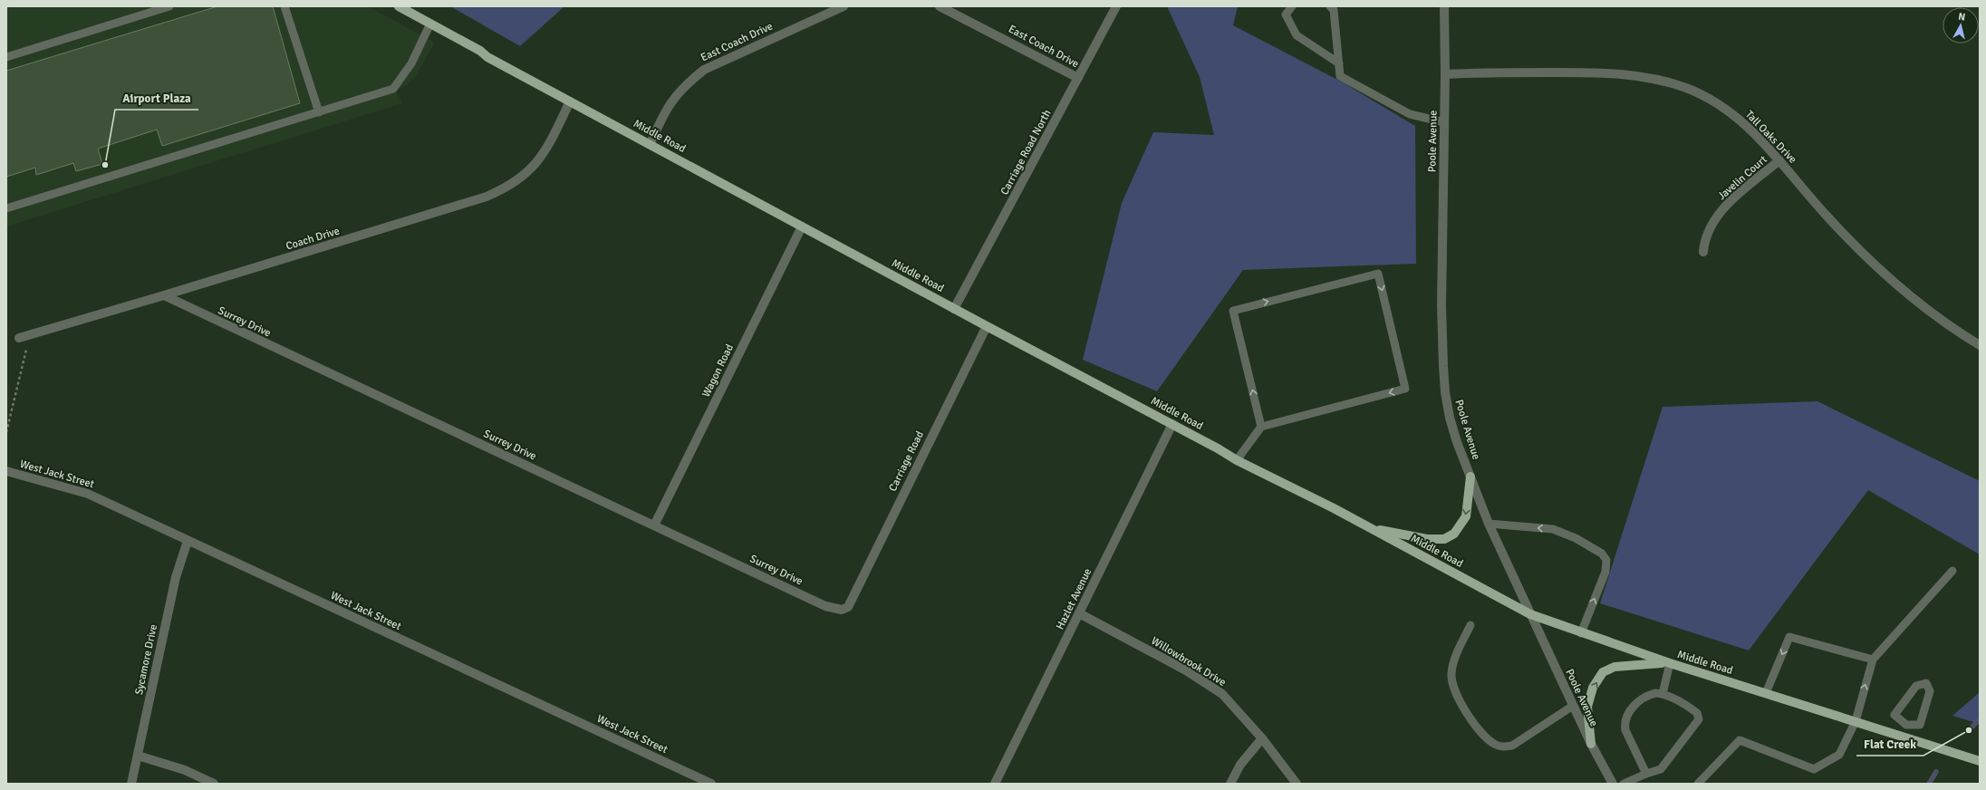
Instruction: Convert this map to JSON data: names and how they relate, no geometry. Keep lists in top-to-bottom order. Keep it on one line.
{"streets":{"main road":["Middle Road"],"street":["East Coach Drive","Tall Oaks Drive","Poole Avenue","Carriage Road North","Javelin Court","Coach Drive","Surrey Drive","Wagon Road","Carriage Road","West Jack Street","Hazlet Avenue","Sycamore Drive","Willowbrook Drive"]},"crossings":[["East Coach Drive","Middle Road"],["East Coach Drive","Carriage Road North"],["Middle Road","Poole Avenue"],["Middle Road","Carriage Road North"],["Middle Road","Coach Drive"],["Middle Road","Wagon Road"],["Middle Road","Carriage Road"],["Middle Road","Hazlet Avenue"],["Tall Oaks Drive","Poole Avenue"],["Tall Oaks Drive","Javelin Court"],["Coach Drive","Surrey Drive"],["Surrey Drive","Wagon Road"],["Surrey Drive","Carriage Road"],["West Jack Street","Sycamore Drive"],["Hazlet Avenue","Willowbrook Drive"]],"places":["Airport Plaza","Flat Creek"],"north":"top"}
